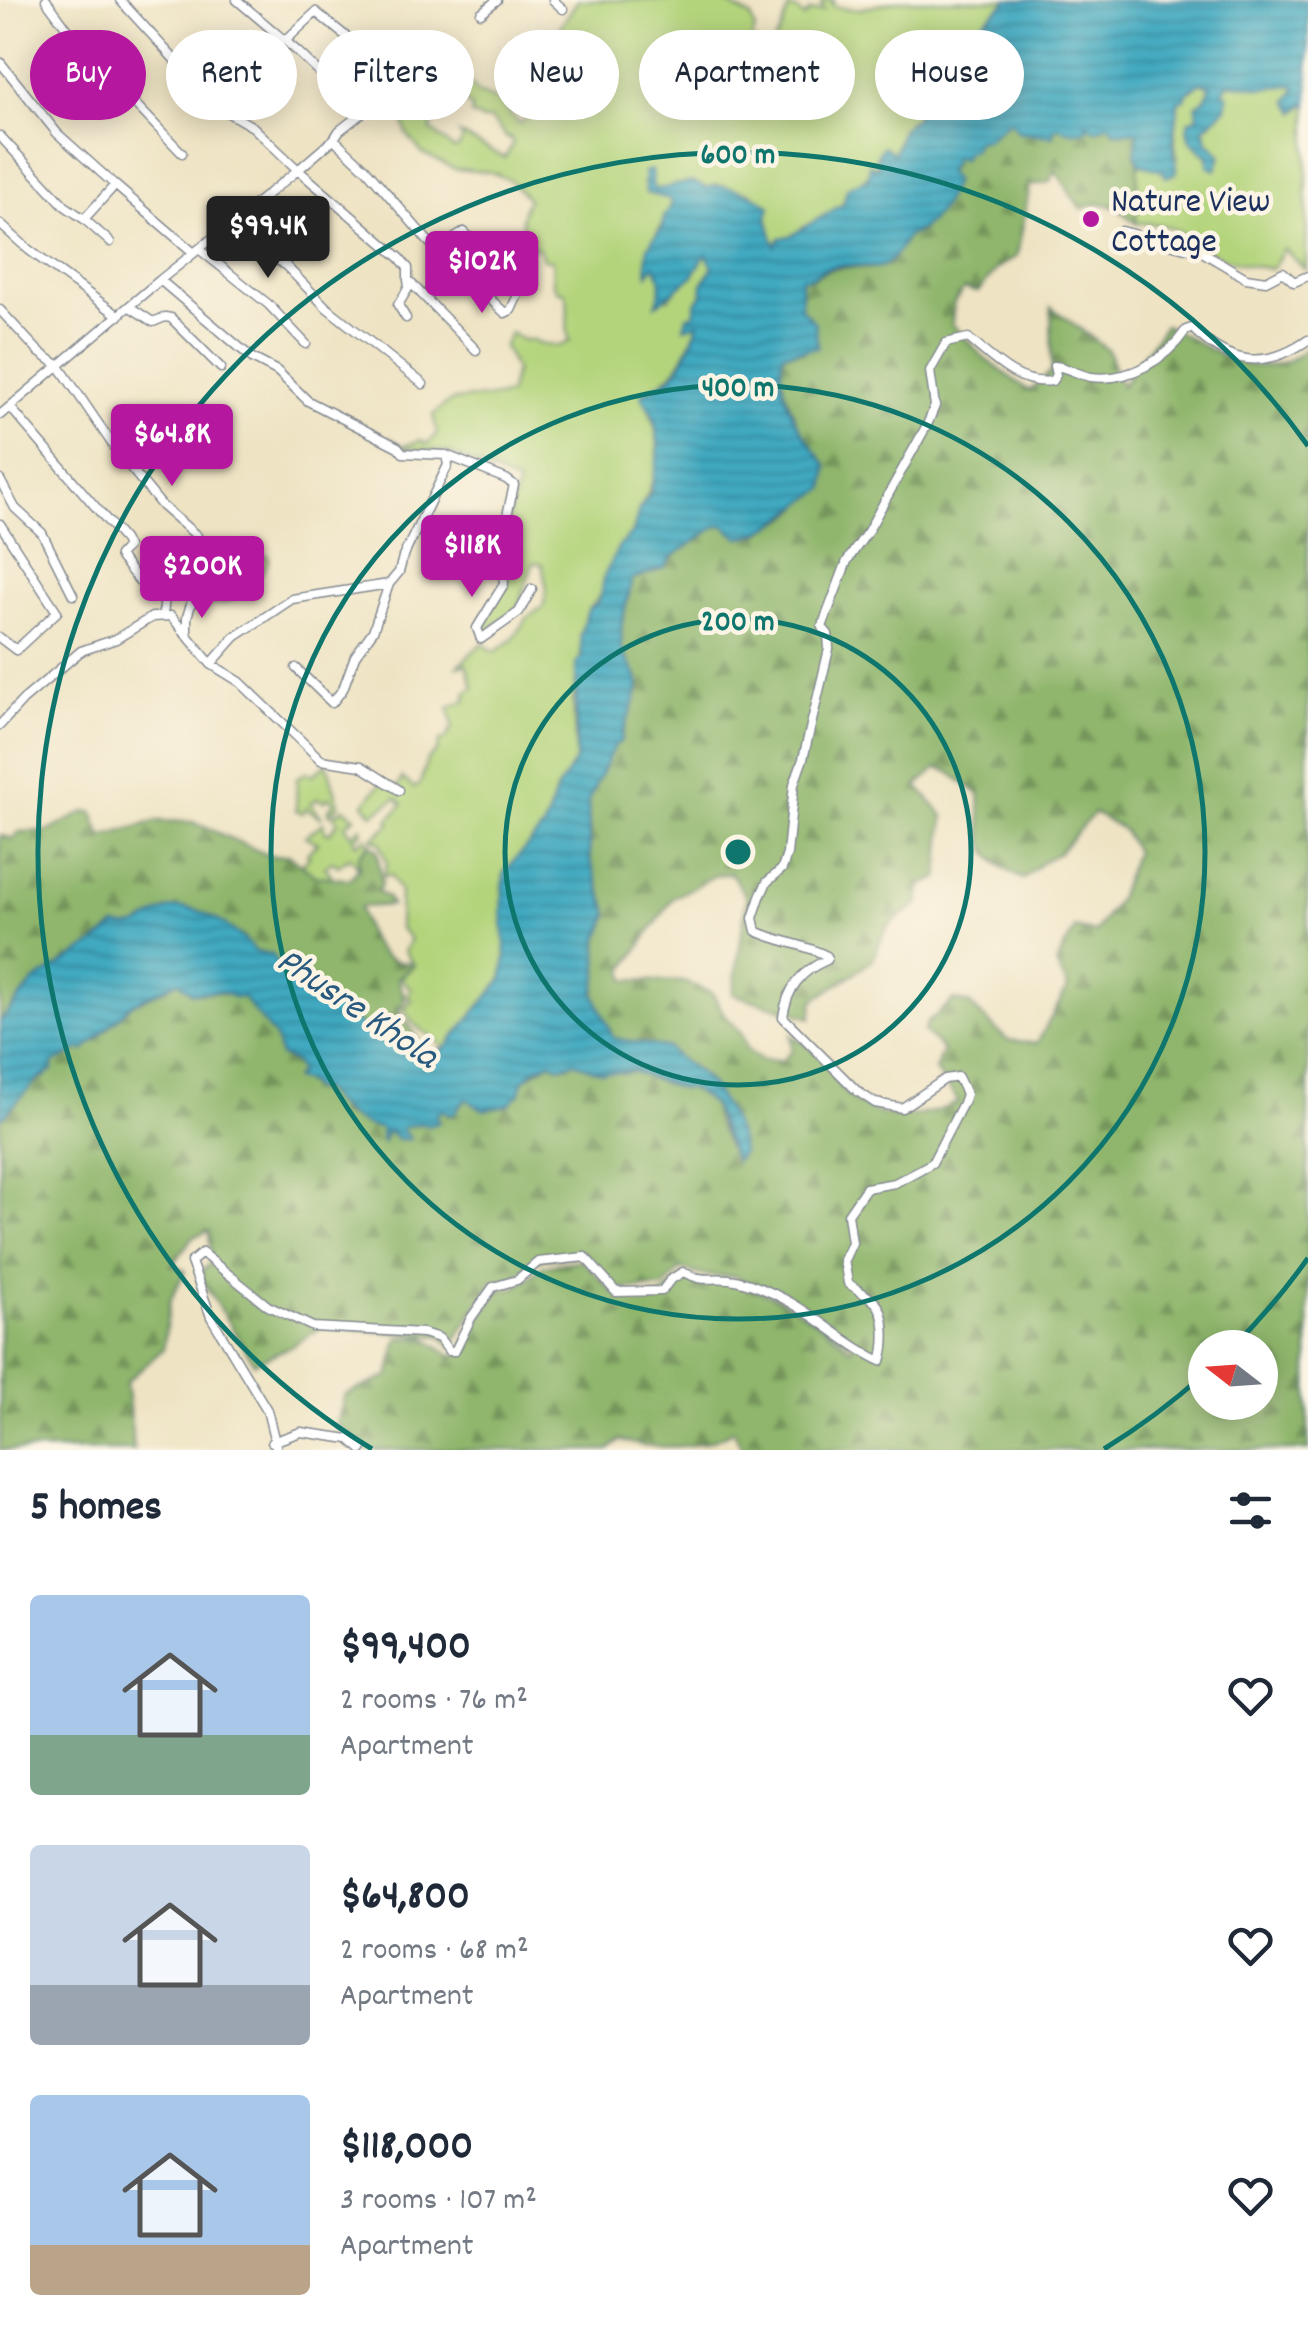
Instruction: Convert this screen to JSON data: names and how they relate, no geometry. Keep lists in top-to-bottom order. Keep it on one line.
{"water":["Phusre Khola"],"places":["Nature View Cottage"],"north":"left","page":{"chip":["Buy","Rent","Filters","New","Apartment","House"],"price":["$99.4K","$102K","$64.8K","$118K","$200K"],"heading":"5 homes","list":[{"name":"$99,400","note":"2 rooms · 76 m² · Apartment"},{"name":"$64,800","note":"2 rooms · 68 m² · Apartment"},{"name":"$118,000","note":"3 rooms · 107 m² · Apartment"}]},"rings":["600 m","400 m","200 m"]}
